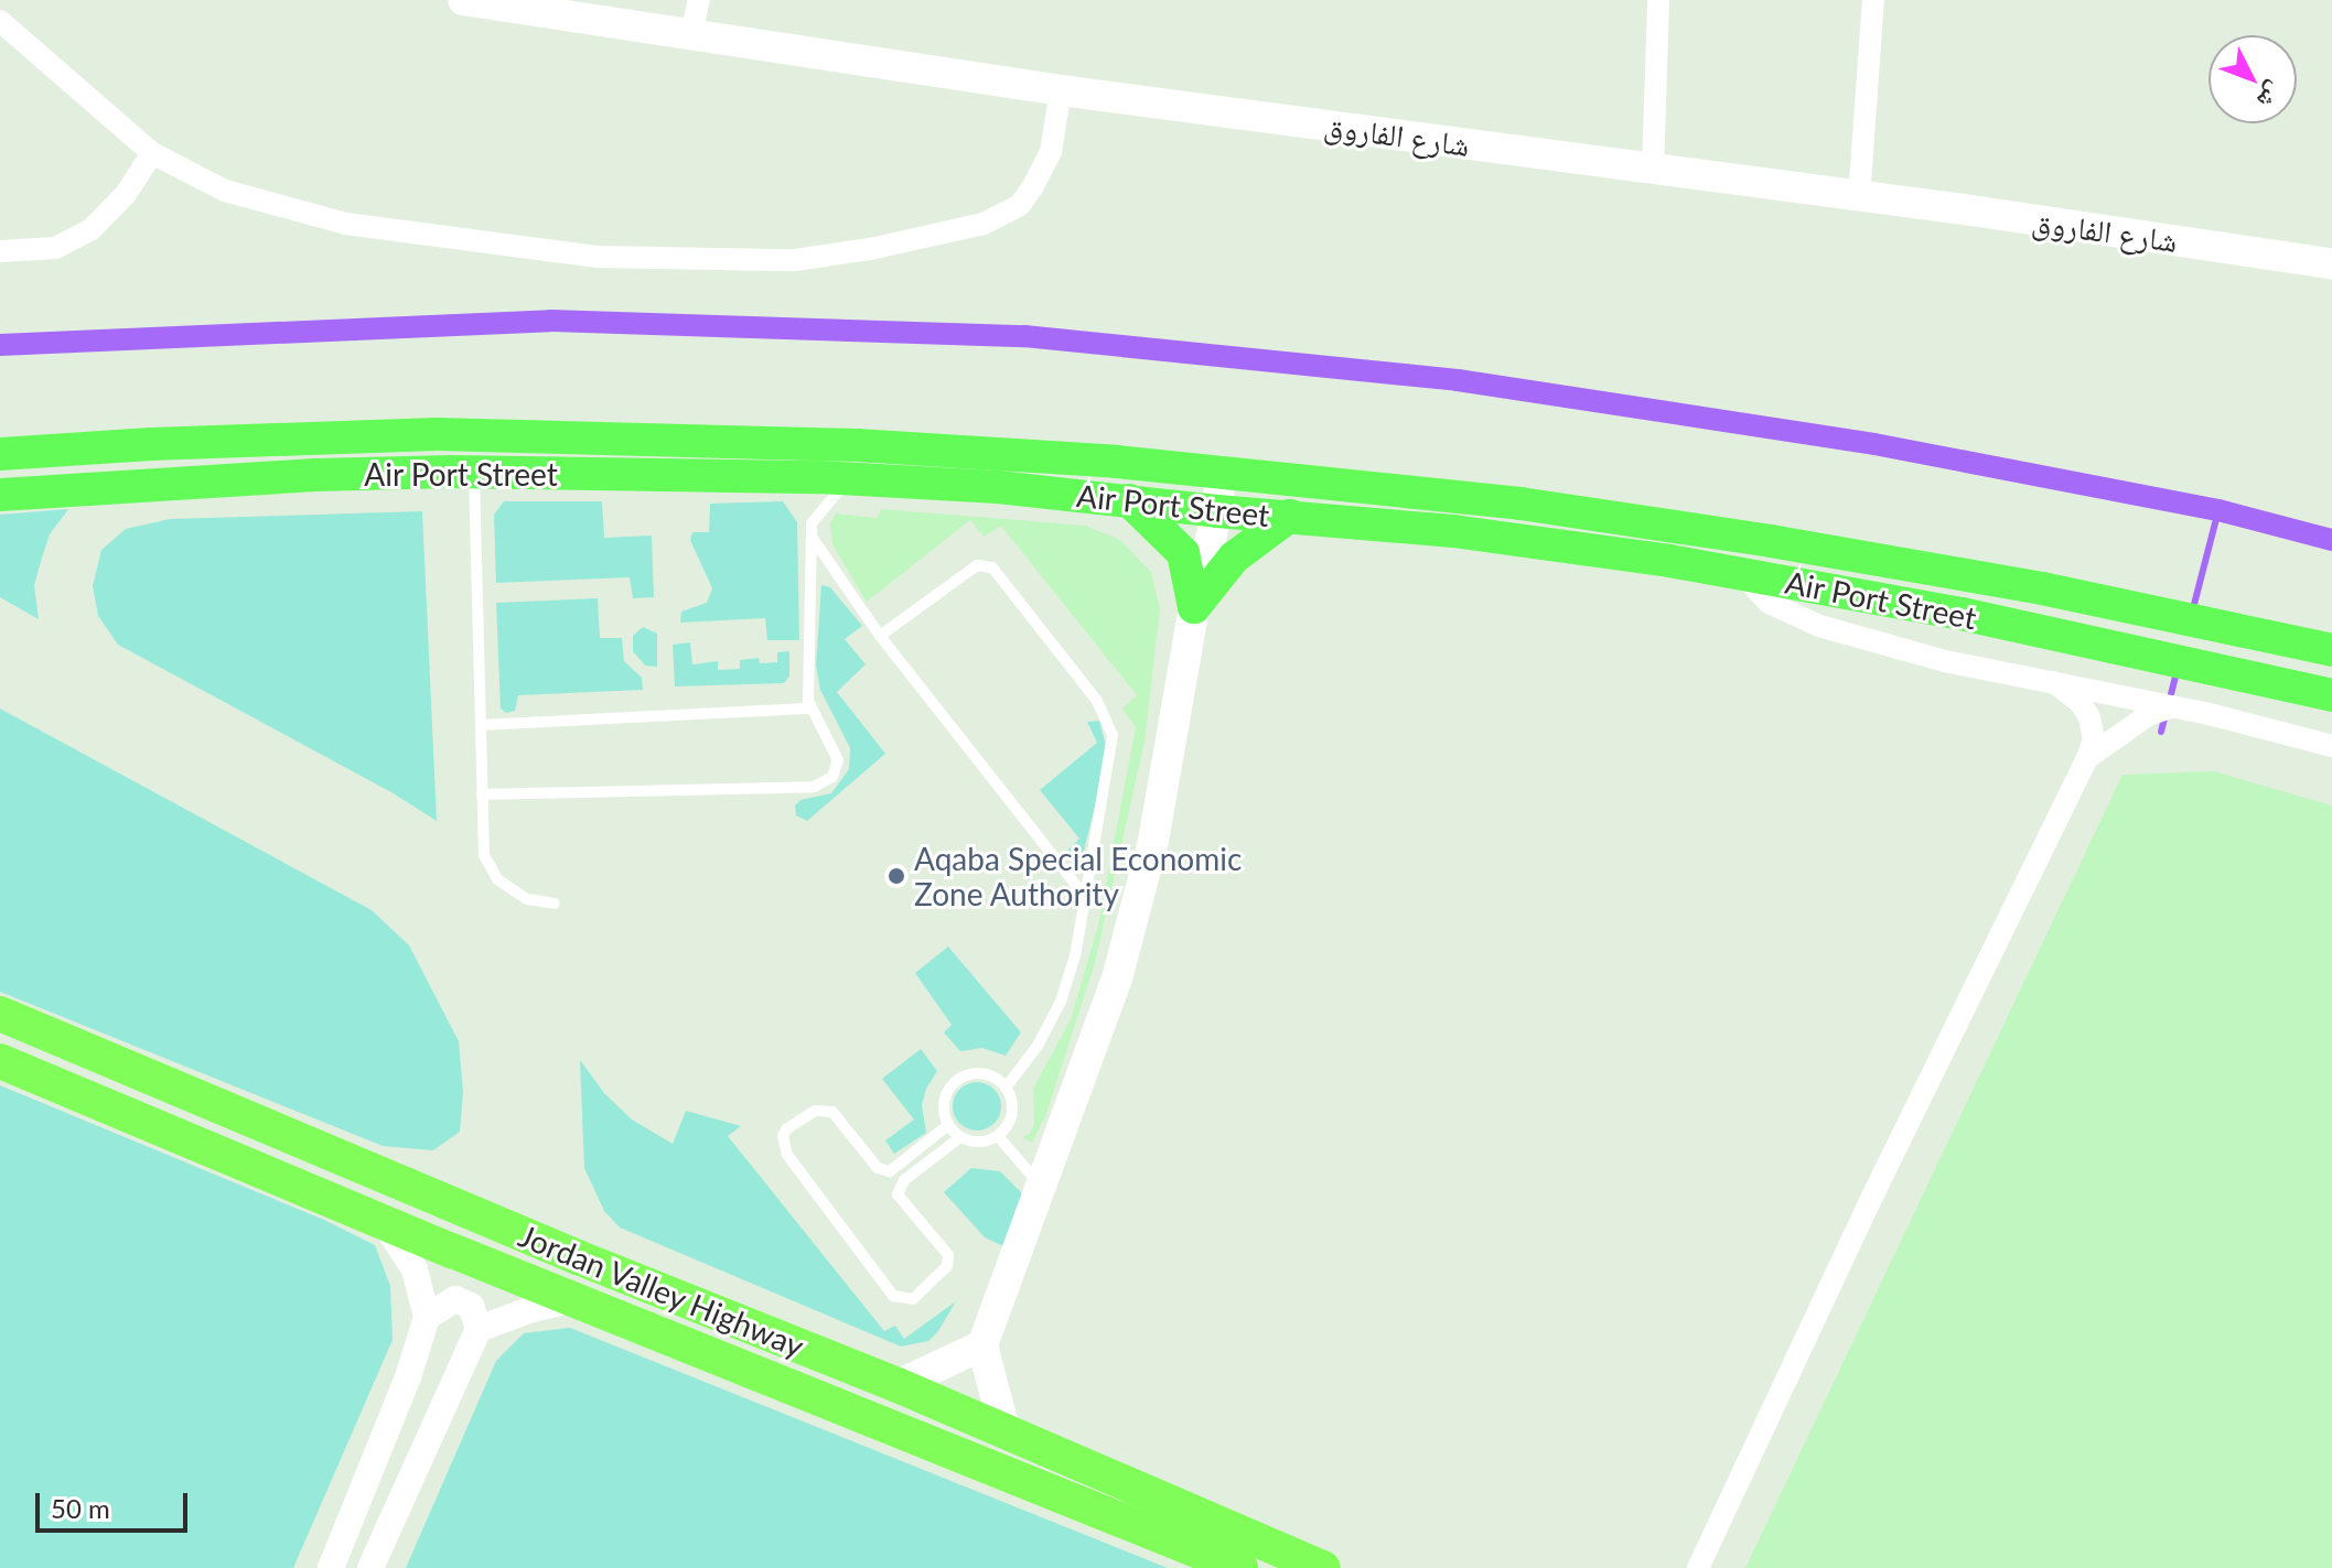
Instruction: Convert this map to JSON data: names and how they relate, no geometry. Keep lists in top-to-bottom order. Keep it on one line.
{"streets":{"highway":["Jordan Valley Highway"],"main road":["شارع الفاروق","Air Port Street"]},"places":["Aqaba Special Economic Zone Authority"],"scale_bar":"50 m","north":"bottom right"}
